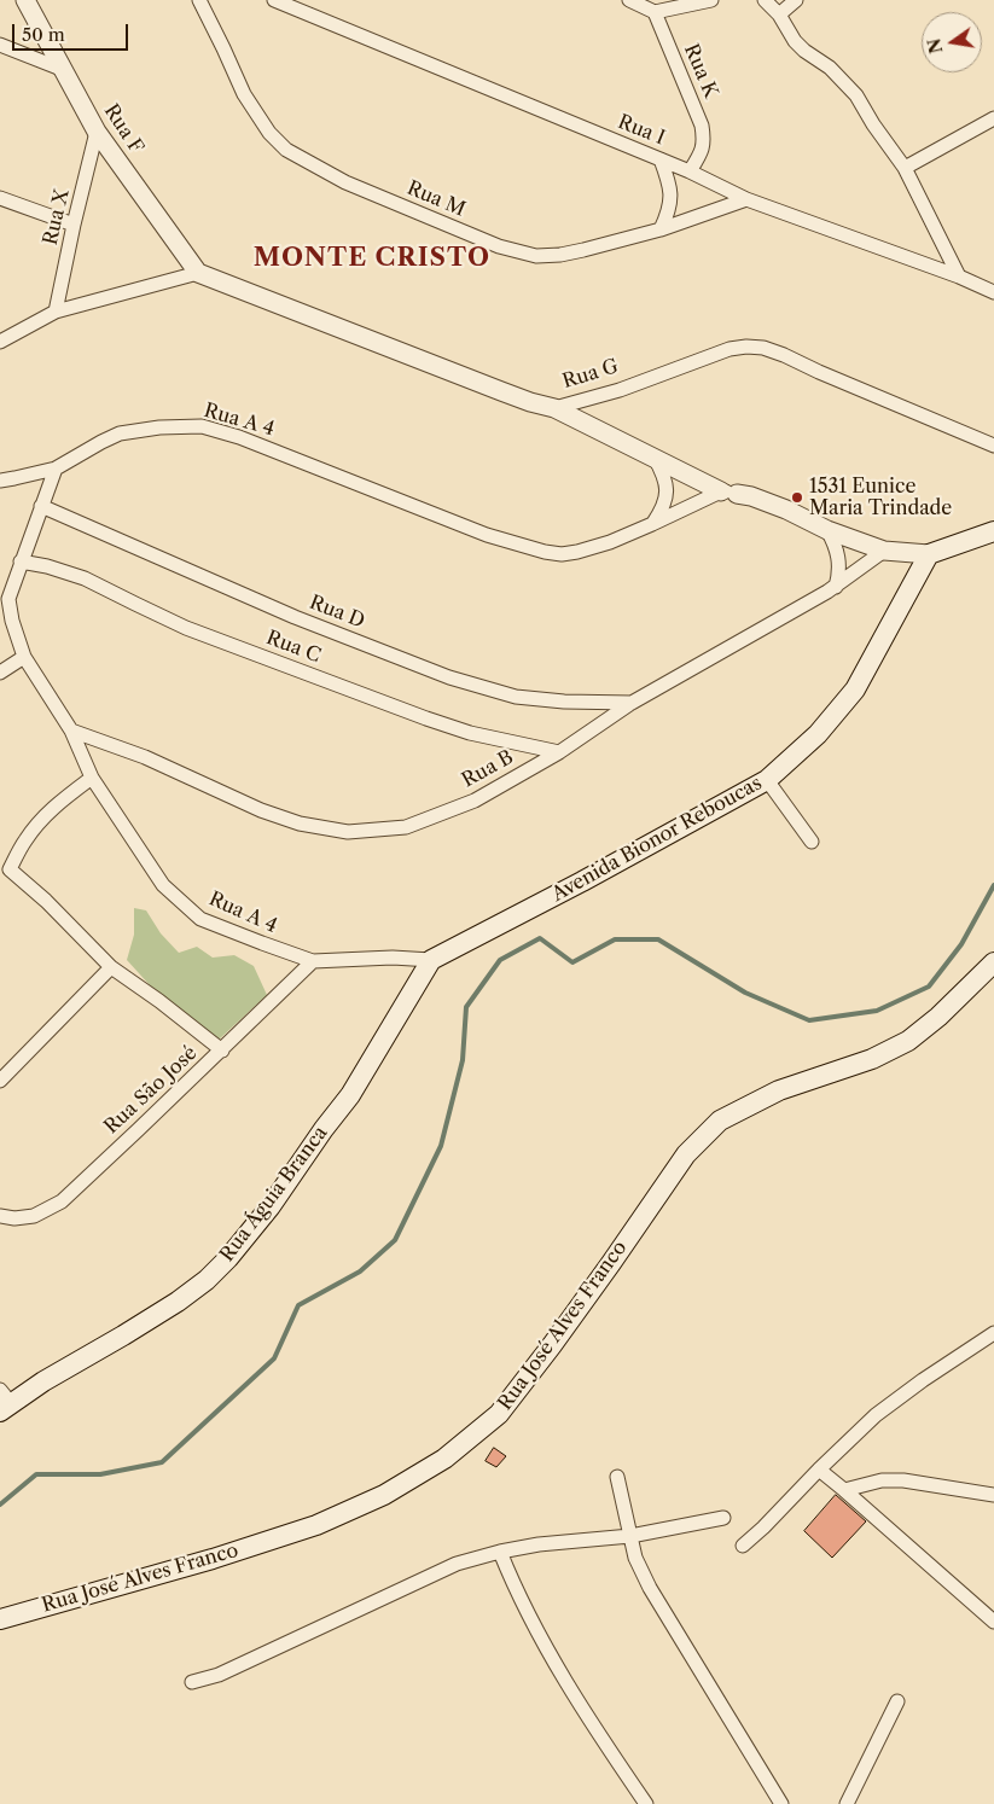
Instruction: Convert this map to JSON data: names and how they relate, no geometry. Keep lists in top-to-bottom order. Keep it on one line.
{"streets":{"main road":["Avenida Bionor Reboucas","Rua Águia Branca","Rua José Alves Franco"],"street":["Rua K","Rua F","Rua I","Rua M","Rua X","Rua G","Rua A 4","Rua D","Rua C","Rua B","Rua São José"]},"crossings":[["Rua K","Rua I"],["Rua F","Rua X"],["Rua F","Rua G"],["Rua I","Rua M"],["Rua A 4","Rua D"],["Rua A 4","Rua C"],["Rua A 4","Rua B"],["Rua A 4","Rua São José"],["Rua D","Rua B"],["Rua C","Rua B"],["Avenida Bionor Reboucas","Rua Águia Branca"]],"districts":["MONTE CRISTO"],"places":["1531 Eunice Maria Trindade"],"scale_bar":"50 m","north":"left"}
